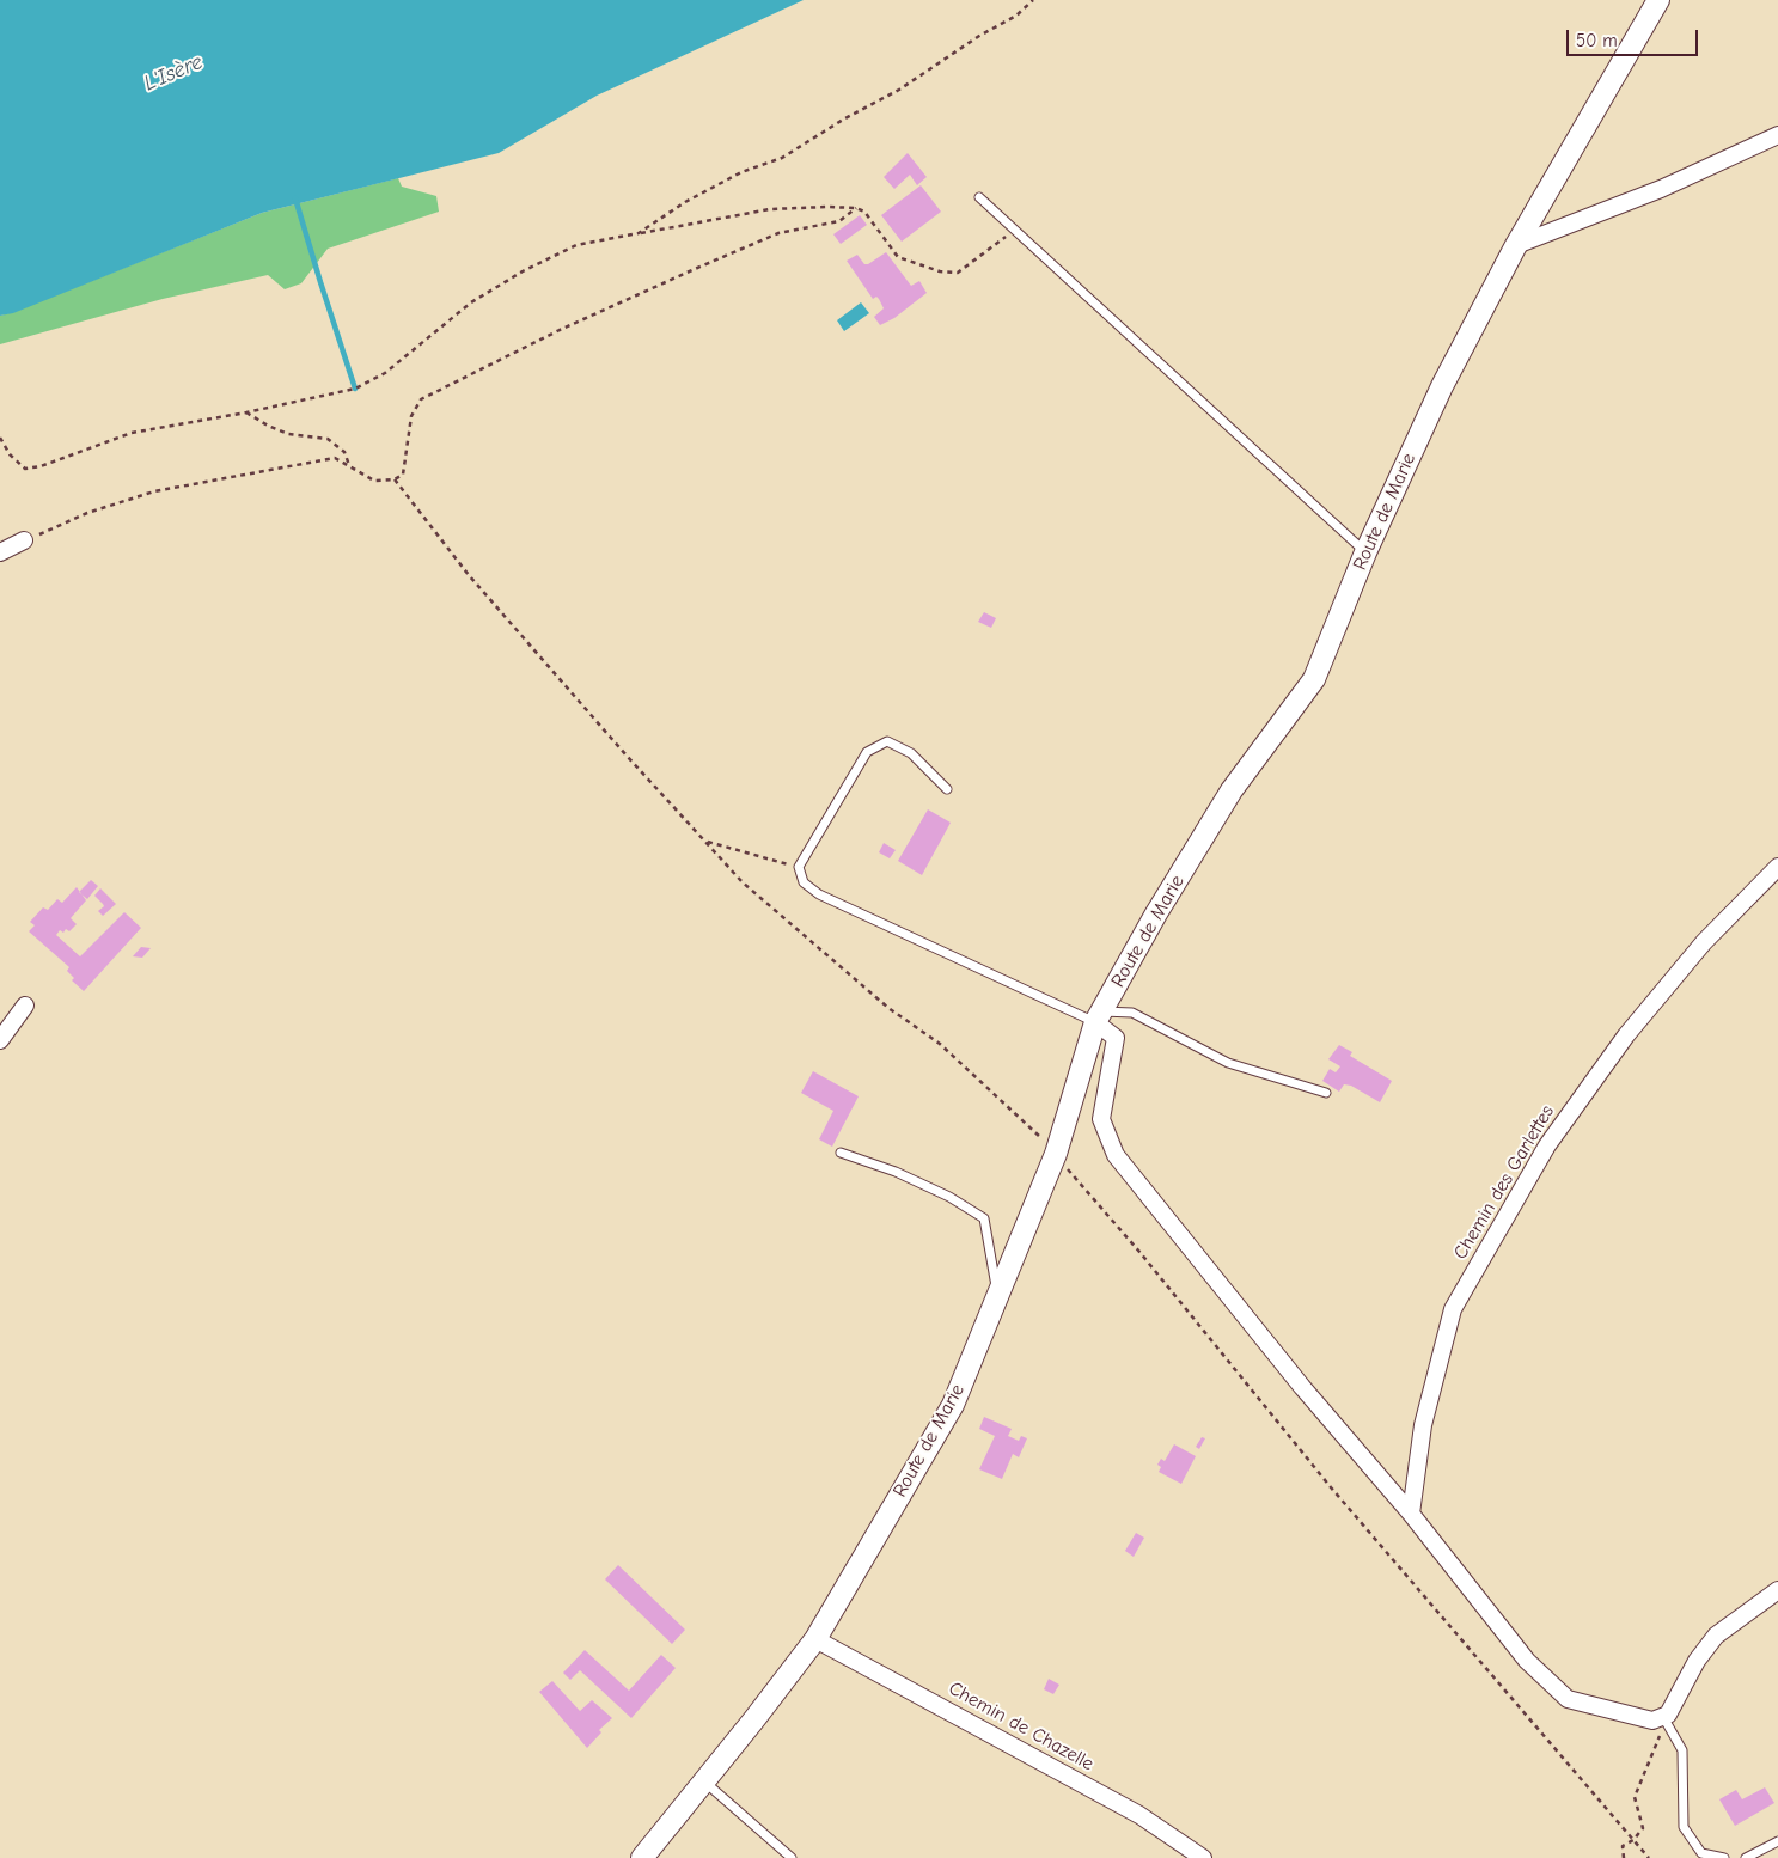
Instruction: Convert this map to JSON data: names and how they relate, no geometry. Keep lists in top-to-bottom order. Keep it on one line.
{"streets":{"street":["Route de Marie","Chemin des Garlettes","Chemin de Chazelle"]},"crossings":[["Route de Marie","Chemin de Chazelle"]],"water":["L'Isère"],"scale_bar":"50 m"}
